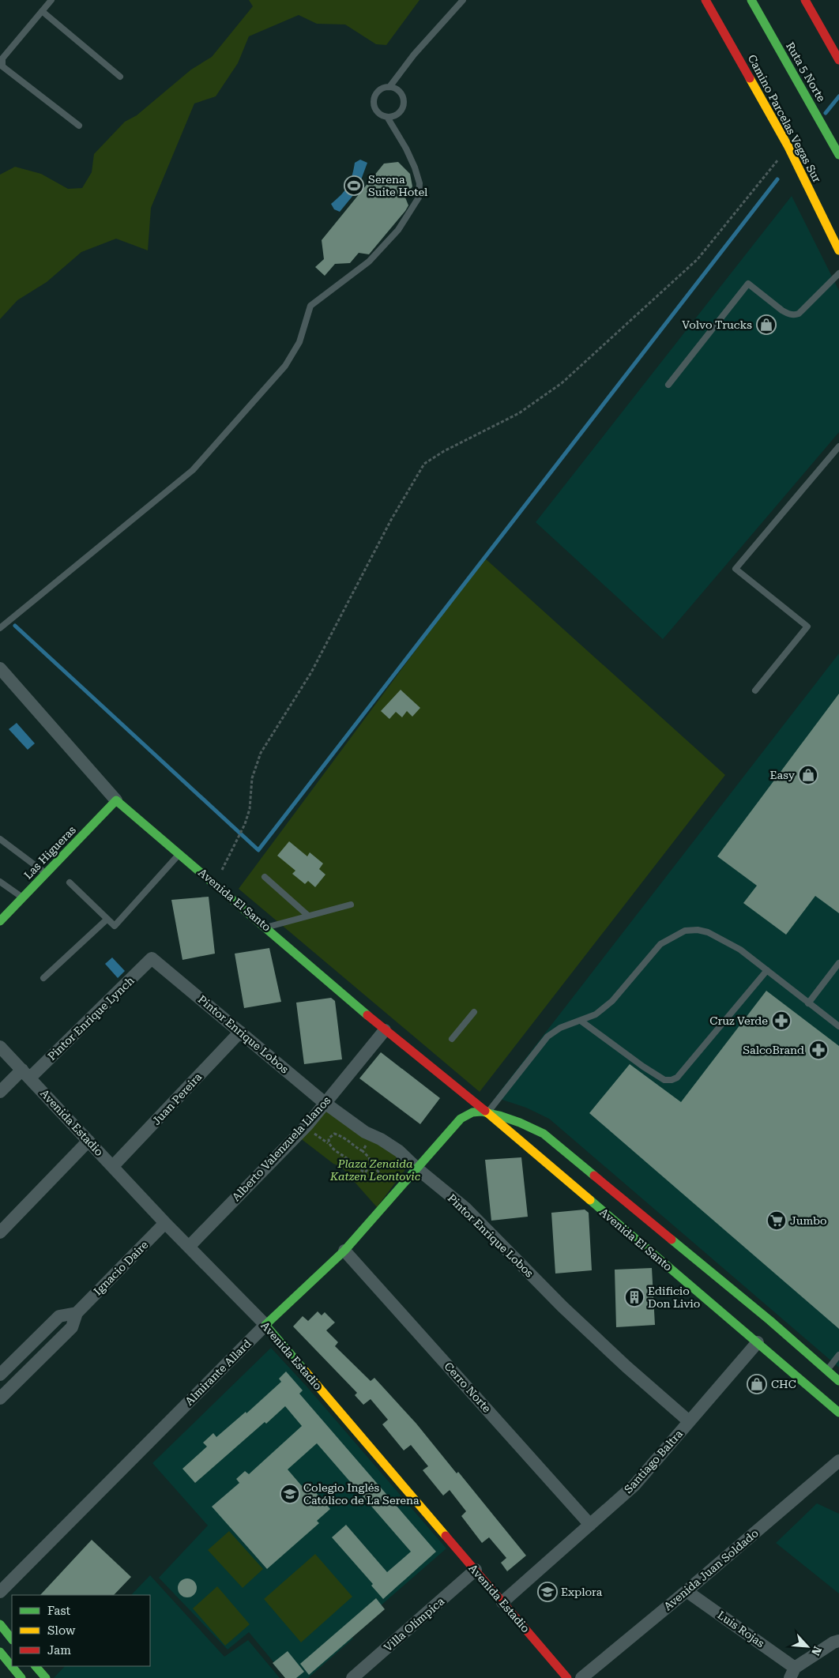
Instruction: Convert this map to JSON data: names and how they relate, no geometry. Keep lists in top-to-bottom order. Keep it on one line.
{"streets":{"main road":["Ruta 5 Norte","Camino Parcelas Vegas Sur","Las Higueras","Avenida El Santo","Avenida Estadio","Almirante Allard"],"street":["Pintor Enrique Lynch","Pintor Enrique Lobos","Juan Pereira","Alberto Valenzuela Llanos","Ignacio Daire","Cerro Norte","Santiago Baltra","Avenida Juan Soldado","Villa Olímpica","Luis Rojas"]},"crossings":[["Las Higueras","Avenida El Santo"],["Avenida El Santo","Alberto Valenzuela Llanos"],["Avenida El Santo","Almirante Allard"],["Avenida El Santo","Santiago Baltra"],["Pintor Enrique Lynch","Pintor Enrique Lobos"],["Pintor Enrique Lynch","Avenida Estadio"],["Pintor Enrique Lobos","Juan Pereira"],["Pintor Enrique Lobos","Alberto Valenzuela Llanos"],["Pintor Enrique Lobos","Almirante Allard"],["Pintor Enrique Lobos","Santiago Baltra"],["Juan Pereira","Avenida Estadio"],["Avenida Estadio","Alberto Valenzuela Llanos"],["Avenida Estadio","Ignacio Daire"],["Avenida Estadio","Almirante Allard"],["Avenida Estadio","Santiago Baltra"],["Avenida Estadio","Villa Olímpica"],["Almirante Allard","Cerro Norte"],["Cerro Norte","Santiago Baltra"],["Avenida Juan Soldado","Luis Rojas"]],"parks":["Plaza Zenaida Katzen Leontovic"],"places":{"sports":["Serena Suite Hotel"],"shop":["Volvo Trucks","Easy","CHC"],"pharmacy":["Cruz Verde","SalcoBrand"],"supermarket":["Jumbo"],"building":["Edificio Don Livio"],"school or university":["Colegio Inglés Católico de La Serena","Explora"]},"legend":["Fast","Slow","Jam"],"north":"bottom right"}
